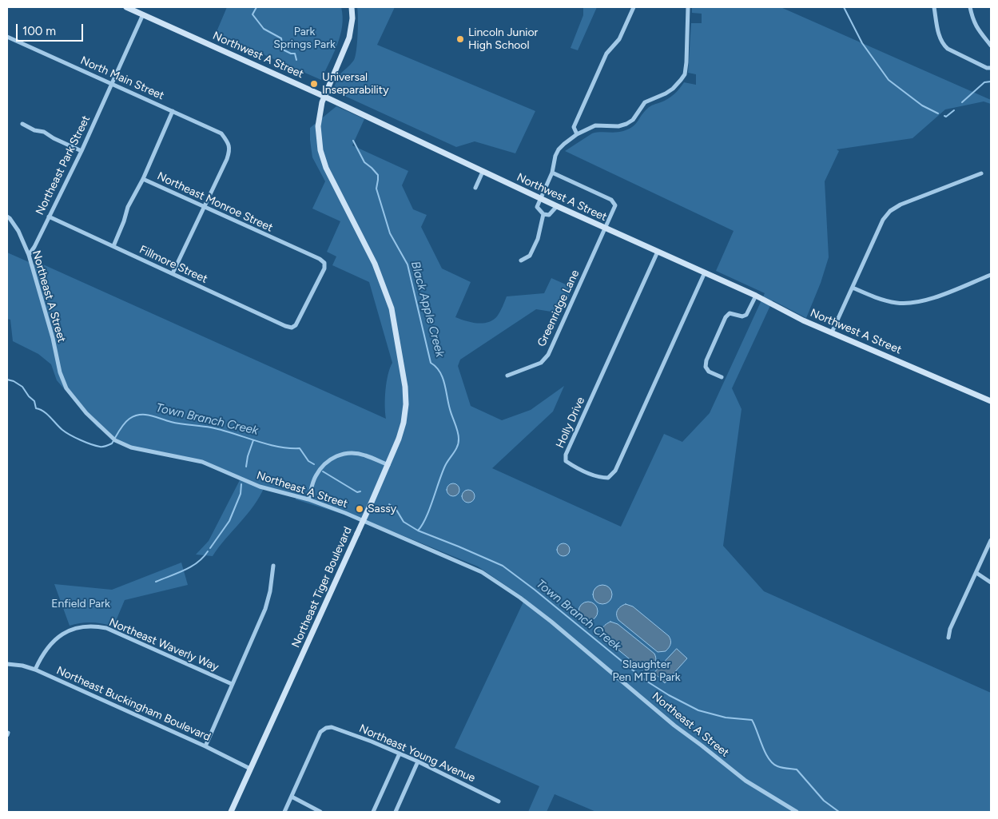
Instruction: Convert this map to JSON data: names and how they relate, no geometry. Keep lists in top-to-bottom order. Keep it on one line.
{"streets":{"street":["Northwest A Street","North Main Street","Northeast Park Street","Northeast Monroe Street","Fillmore Street","Northeast A Street","Greenridge Lane","Holly Drive","Northeast Tiger Boulevard","Northeast Waverly Way","Northeast Buckingham Boulevard","Northeast Young Avenue"]},"crossings":[["Northwest A Street","Northeast Park Street"],["Northwest A Street","Greenridge Lane"],["Northwest A Street","Holly Drive"],["Northwest A Street","Northeast Tiger Boulevard"],["North Main Street","Northeast Park Street"],["North Main Street","Northeast Monroe Street"],["Northeast Park Street","Fillmore Street"],["Northeast Park Street","Northeast A Street"],["Northeast Monroe Street","Fillmore Street"],["Northeast Tiger Boulevard","Northeast Buckingham Boulevard"],["Northeast Waverly Way","Northeast Buckingham Boulevard"]],"water":["Black Apple Creek","Town Branch Creek"],"parks":["Park Springs Park","Enfield Park","Slaughter Pen MTB Park"],"places":["Lincoln Junior High School","Universal Inseparability","Sassy"],"scale_bar":"100 m"}
